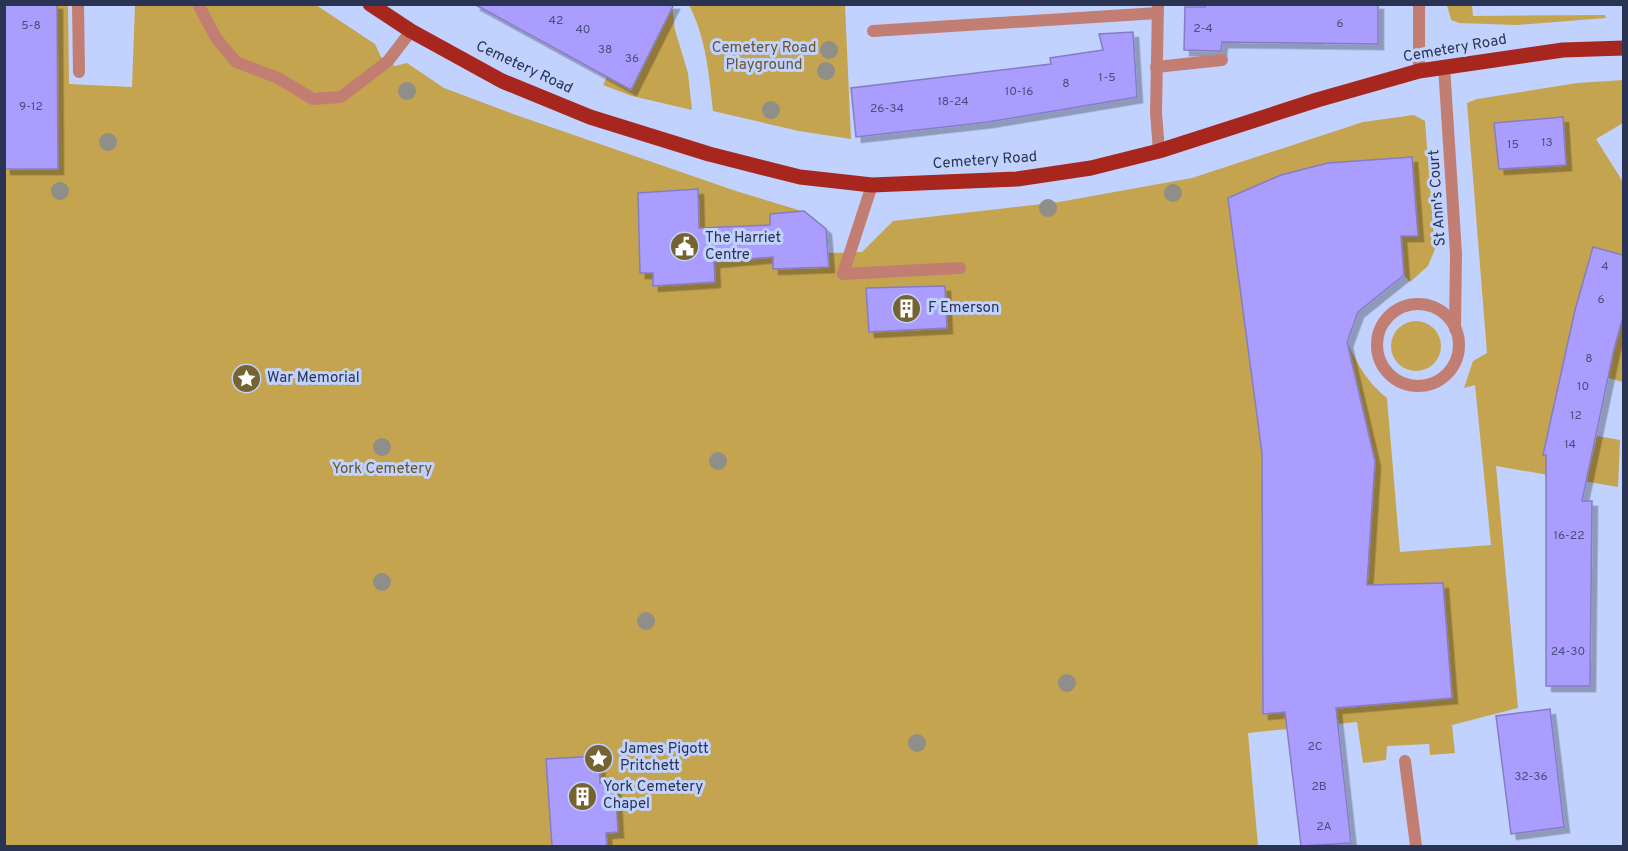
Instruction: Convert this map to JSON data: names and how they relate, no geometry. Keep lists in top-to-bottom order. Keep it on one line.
{"streets":{"main road":["Cemetery Road"],"street":["St Ann's Court"]},"crossings":[["Cemetery Road","St Ann's Court"]],"parks":["Cemetery Road Playground","York Cemetery"],"places":{"public building":["The Harriet Centre"],"building":["F Emerson","York Cemetery Chapel"],"place":["War Memorial","James Pigott Pritchett"]},"house_numbers":["42","6","5-8","2-4","40","38","36","1-5","8","10-16","18-24","9-12","26-34","13","15","4","6","8","10","12","14","16-22","24-30","2C","32-36","2B","2A"]}
